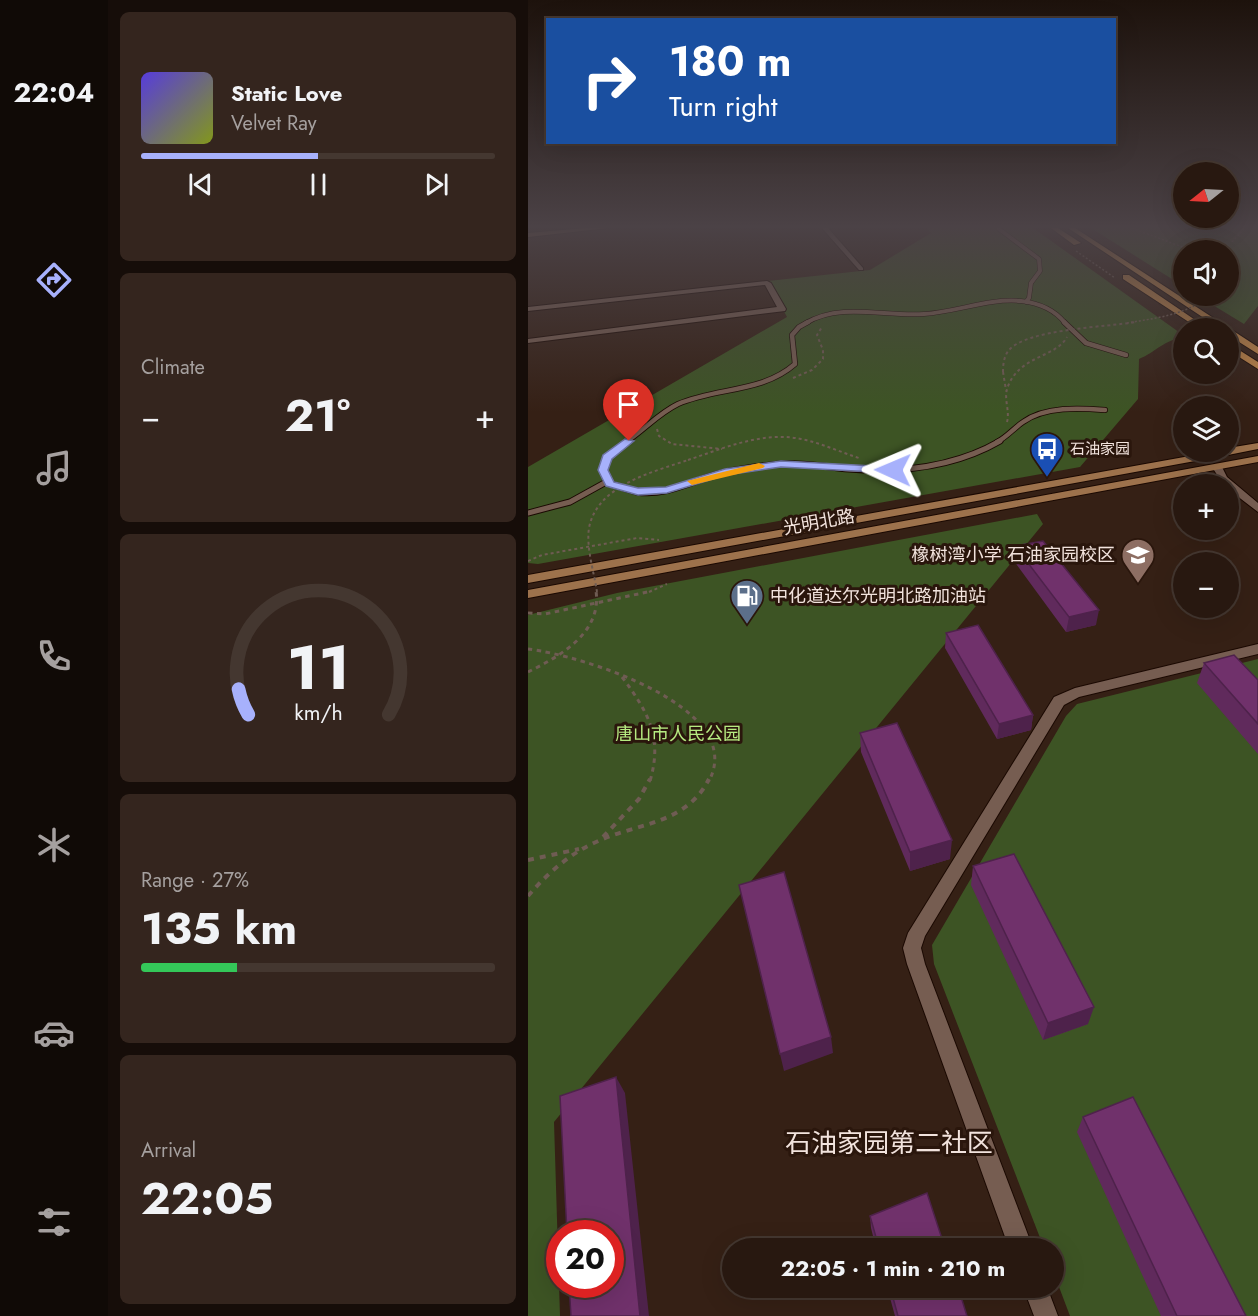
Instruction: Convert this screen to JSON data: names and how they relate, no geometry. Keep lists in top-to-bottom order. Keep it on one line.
{"streets":{"main road":["光明北路"]},"districts":["石油家园第二社区"],"parks":["唐山市人民公园"],"places":{"bus stop":["石油家园"],"school or university":["橡树湾小学 石油家园校区"],"fuel station":["中化道达尔光明北路加油站"]},"north":"left","page":{"tabs":"22:04","turn":["180 m","Turn right"],"song":["Static Love","Velvet Ray"],"map_buttons":["+","−"],"tile":["Climate",["Range · 27%","135 km"],["Arrival","22:05"]],"heat":["−","21°","+"],"limit":"20","trip":"22:05 · 1 min · 210 m","gauge":["11","km/h"]}}
